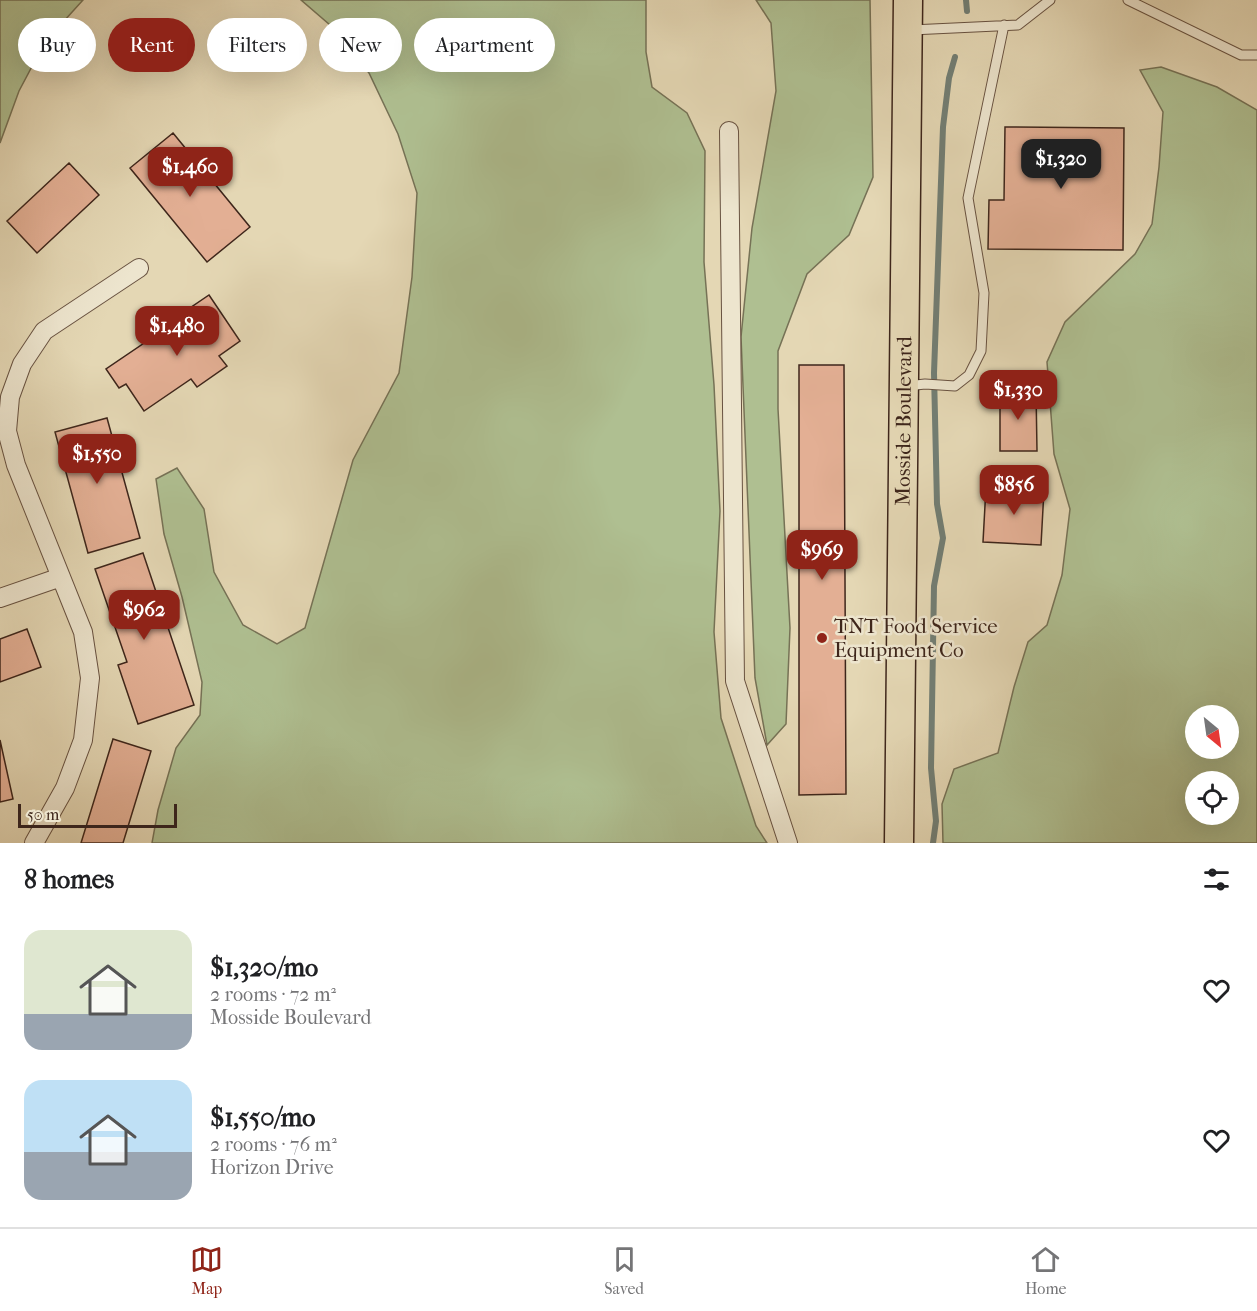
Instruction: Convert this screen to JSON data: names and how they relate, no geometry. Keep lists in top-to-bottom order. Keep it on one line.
{"streets":{"main road":["Mosside Boulevard"]},"places":["TNT Food Service Equipment Co"],"scale_bar":"50 m","north":"bottom right","page":{"chip":["Buy","Rent","Filters","New","Apartment"],"price":["$1,320","$1,460","$1,480","$1,330","$1,550","$856","$969","$962"],"scale":"50 m","heading":"8 homes","list":[{"name":"$1,320/mo","note":"2 rooms · 72 m² · Mosside Boulevard"},{"name":"$1,550/mo","note":"2 rooms · 76 m² · Horizon Drive"}],"tabs":["Map","Saved","Home"]}}
